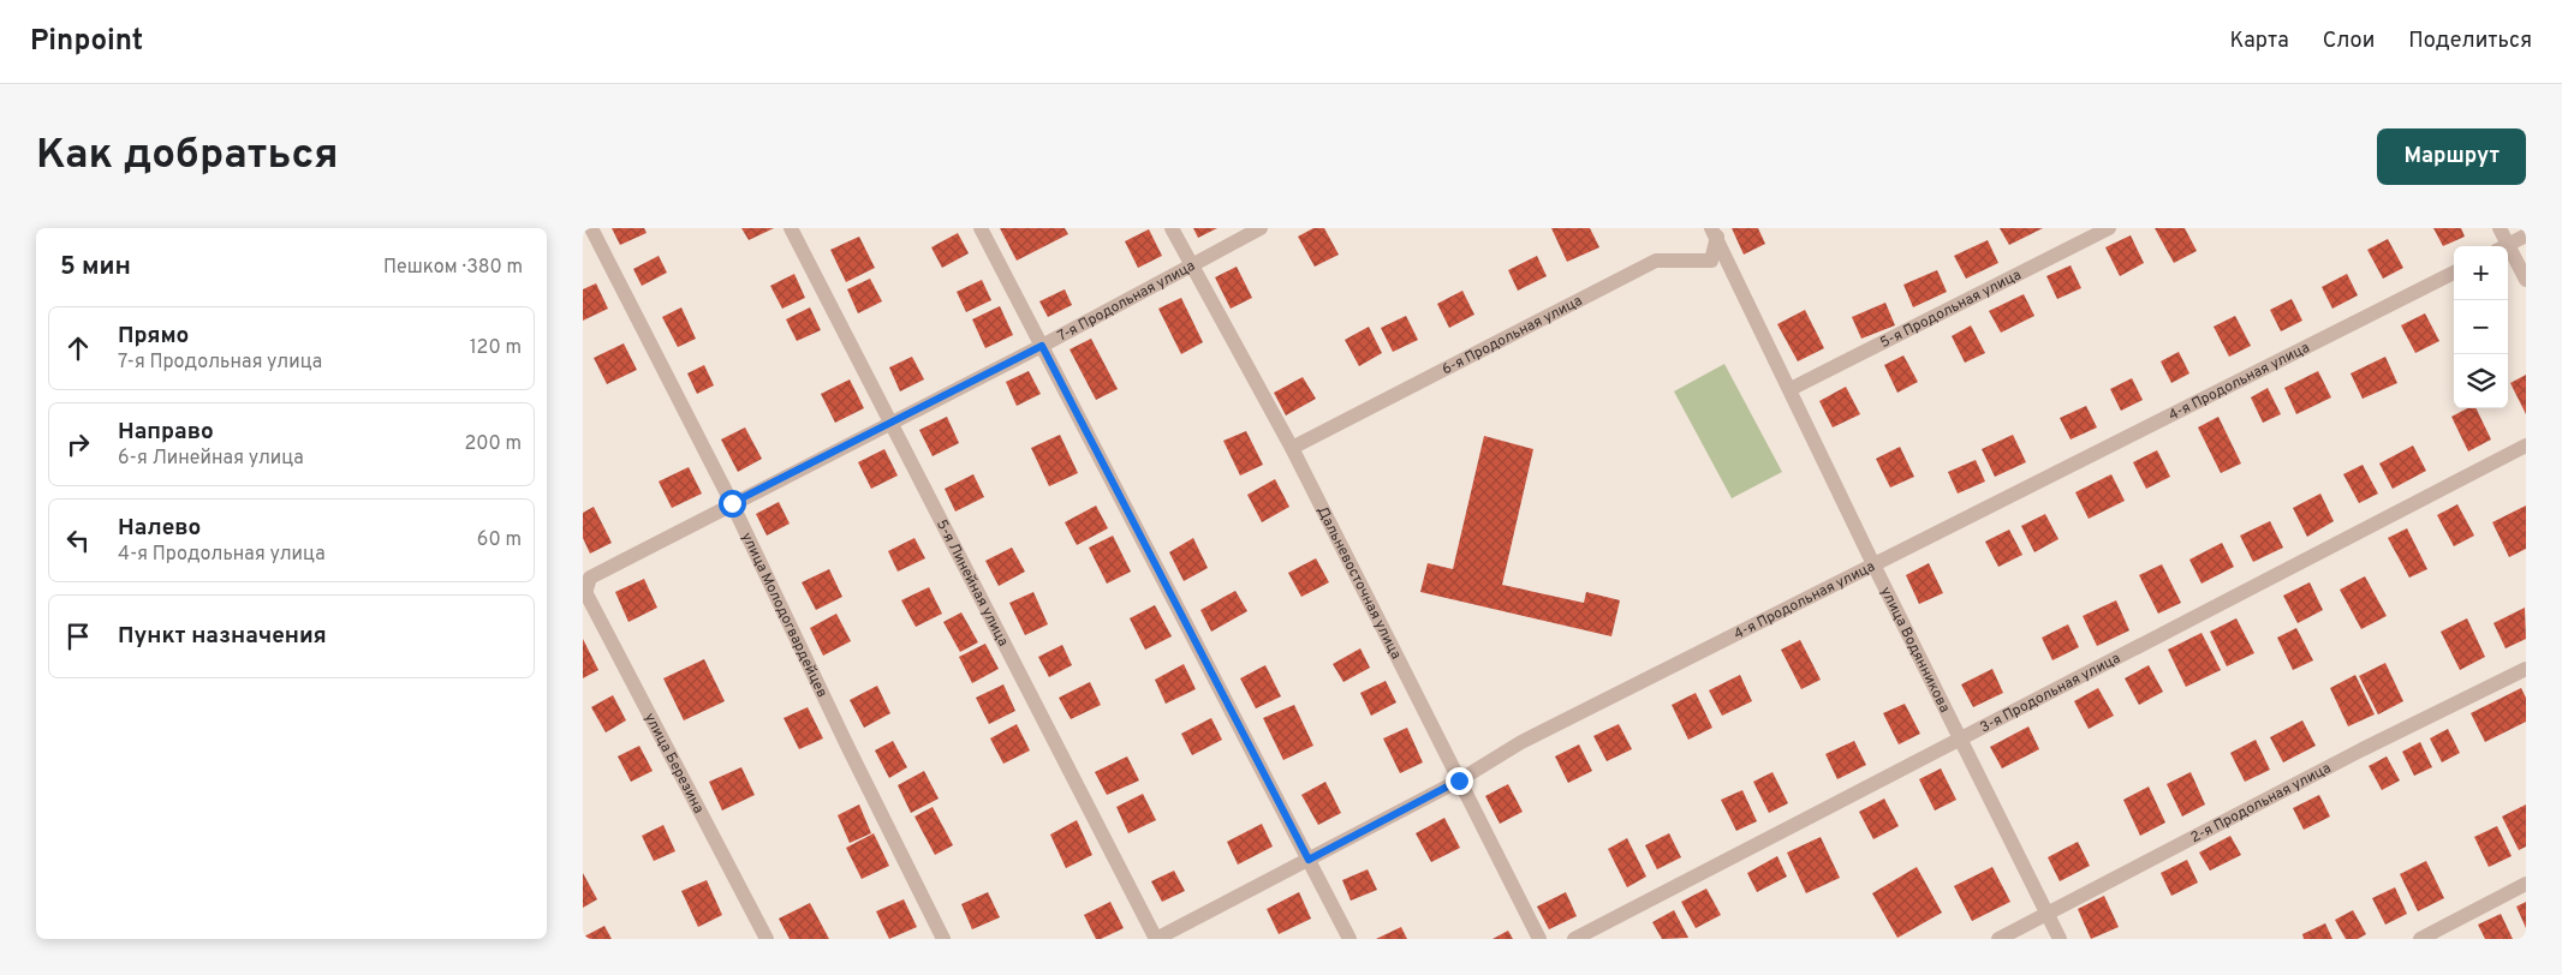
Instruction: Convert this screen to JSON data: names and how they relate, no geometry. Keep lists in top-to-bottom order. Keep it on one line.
{"streets":{"street":["7-я Продольная улица","5-я Продольная улица","6-я Продольная улица","4-я Продольная улица","Дальневосточная улица","5-я Линейная улица","улица Молодогвардейцев","улица Водянникова","3-я Продольная улица","улица Березина","2-я Продольная улица"]},"crossings":[["7-я Продольная улица","Дальневосточная улица"],["7-я Продольная улица","5-я Линейная улица"],["7-я Продольная улица","улица Молодогвардейцев"],["7-я Продольная улица","улица Березина"],["5-я Продольная улица","улица Водянникова"],["6-я Продольная улица","Дальневосточная улица"],["6-я Продольная улица","улица Водянникова"],["4-я Продольная улица","Дальневосточная улица"],["4-я Продольная улица","5-я Линейная улица"],["4-я Продольная улица","улица Водянникова"],["улица Водянникова","3-я Продольная улица"],["улица Водянникова","2-я Продольная улица"]],"page":{"header":"Pinpoint","nav":["Карта","Слои","Поделиться"],"buttons":"Маршрут","title":"Как добраться","heading":["5 мин","Пешком · 380 m"],"map_buttons":["+","−"],"list":[["Прямо","7-я Продольная улица","120 m"],["Направо","6-я Линейная улица","200 m"],["Налево","4-я Продольная улица","60 m"],"Пункт назначения"]}}
